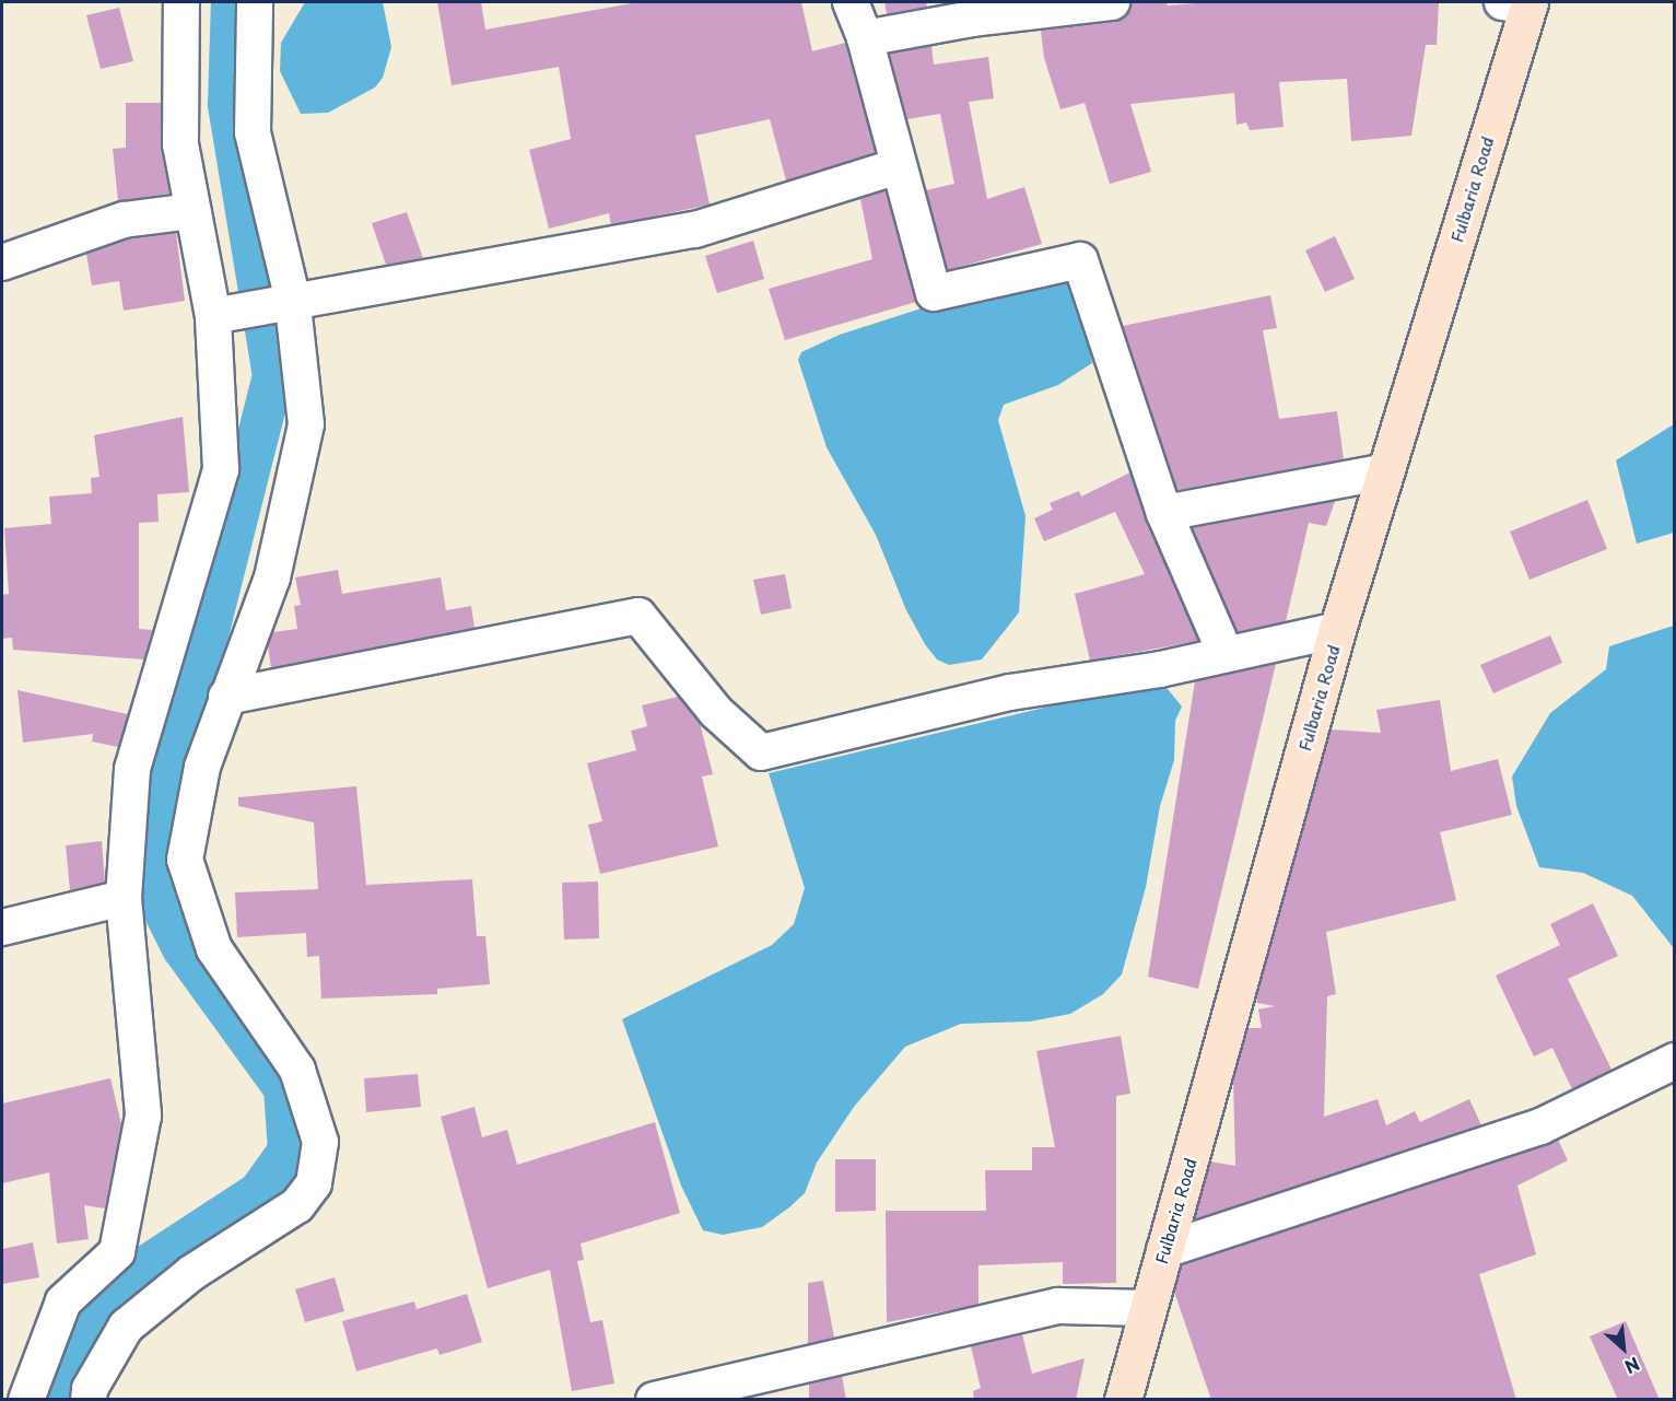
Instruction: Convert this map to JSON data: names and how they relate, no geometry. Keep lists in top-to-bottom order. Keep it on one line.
{"streets":{"main road":["Fulbaria Road"]},"north":"bottom right"}
